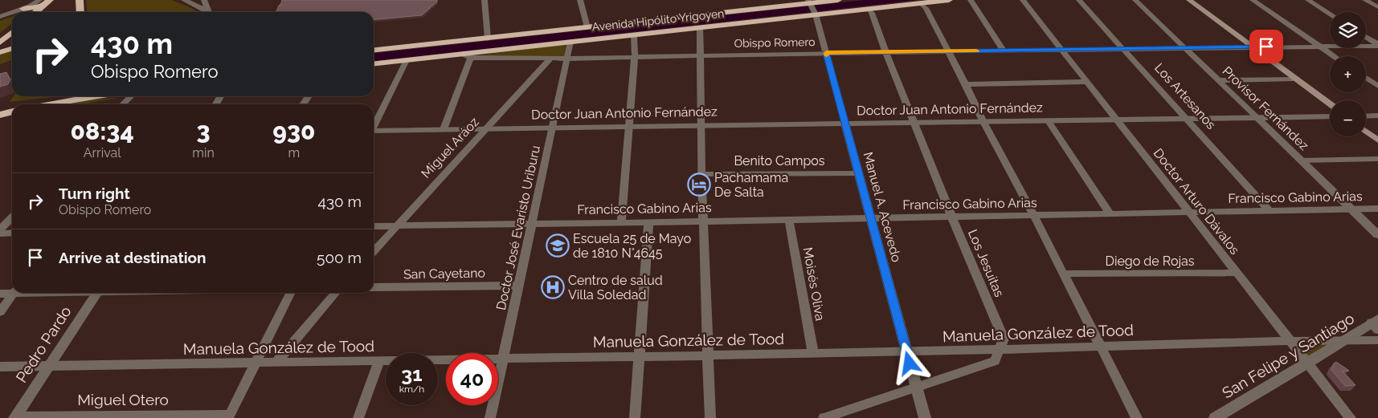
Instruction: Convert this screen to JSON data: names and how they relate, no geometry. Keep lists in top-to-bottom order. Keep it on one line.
{"streets":{"highway":["Avenida Hipólito Yrigoyen"],"street":["Obispo Romero","Los Artesanos","Provisor Fernández","Doctor Juan Antonio Fernández","Miguel Aráoz","Benito Campos","Francisco Gabino Arias","Doctor Arturo Dávalos","Manuel A. Acevedo","Doctor José Evaristo Uriburu","Diego de Rojas","Los Jesuitas","San Cayetano","Moisés Oliva","Manuela González de Tood","Pedro Pardo","San Felipe y Santiago","Miguel Otero"]},"crossings":[["Avenida Hipólito Yrigoyen","Obispo Romero"],["Avenida Hipólito Yrigoyen","Manuel A. Acevedo"],["Avenida Hipólito Yrigoyen","Doctor José Evaristo Uriburu"],["Avenida Hipólito Yrigoyen","Los Jesuitas"],["Obispo Romero","Los Artesanos"],["Obispo Romero","Provisor Fernández"],["Obispo Romero","Miguel Aráoz"],["Obispo Romero","Doctor Arturo Dávalos"],["Obispo Romero","Manuel A. Acevedo"],["Obispo Romero","Doctor José Evaristo Uriburu"],["Obispo Romero","Los Jesuitas"],["Los Artesanos","Doctor Juan Antonio Fernández"],["Los Artesanos","Francisco Gabino Arias"],["Provisor Fernández","Doctor Juan Antonio Fernández"],["Provisor Fernández","Francisco Gabino Arias"],["Doctor Juan Antonio Fernández","Miguel Aráoz"],["Doctor Juan Antonio Fernández","Doctor Arturo Dávalos"],["Doctor Juan Antonio Fernández","Manuel A. Acevedo"],["Doctor Juan Antonio Fernández","Doctor José Evaristo Uriburu"],["Doctor Juan Antonio Fernández","Los Jesuitas"],["Miguel Aráoz","Francisco Gabino Arias"],["Benito Campos","Manuel A. Acevedo"],["Francisco Gabino Arias","Doctor Arturo Dávalos"],["Francisco Gabino Arias","Manuel A. Acevedo"],["Francisco Gabino Arias","Doctor José Evaristo Uriburu"],["Francisco Gabino Arias","Los Jesuitas"],["Francisco Gabino Arias","Moisés Oliva"],["Doctor Arturo Dávalos","Diego de Rojas"],["Doctor Arturo Dávalos","Manuela González de Tood"],["Doctor Arturo Dávalos","San Felipe y Santiago"],["Manuel A. Acevedo","Manuela González de Tood"],["Doctor José Evaristo Uriburu","San Cayetano"],["Doctor José Evaristo Uriburu","Manuela González de Tood"],["Los Jesuitas","Manuela González de Tood"],["Moisés Oliva","Manuela González de Tood"],["Manuela González de Tood","Pedro Pardo"],["Manuela González de Tood","San Felipe y Santiago"],["Pedro Pardo","Miguel Otero"]],"places":{"hotel":["Pachamama De Salta"],"school or university":["Escuela 25 de Mayo de 1810 N°4645"],"hospital":["Centro de salud Villa Soledad"]},"page":{"map_buttons":["+","−"],"turn":["430 m","Obispo Romero"],"eta":["08:34","Arrival","3","min","930","m"],"list":[{"name":"Turn right","note":"Obispo Romero","value":"430 m"},{"name":"Arrive at destination","value":"500 m"}],"speed":"31 km/h","limit":"40"}}
